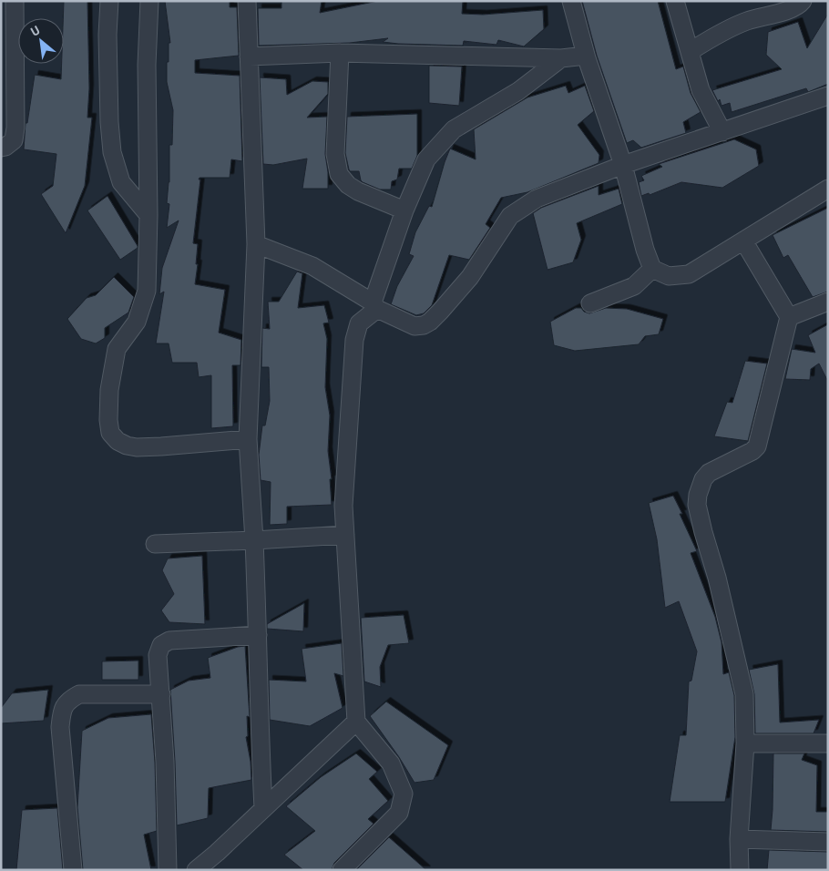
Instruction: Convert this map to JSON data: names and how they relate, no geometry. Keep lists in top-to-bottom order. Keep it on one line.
{"north":"top left"}
